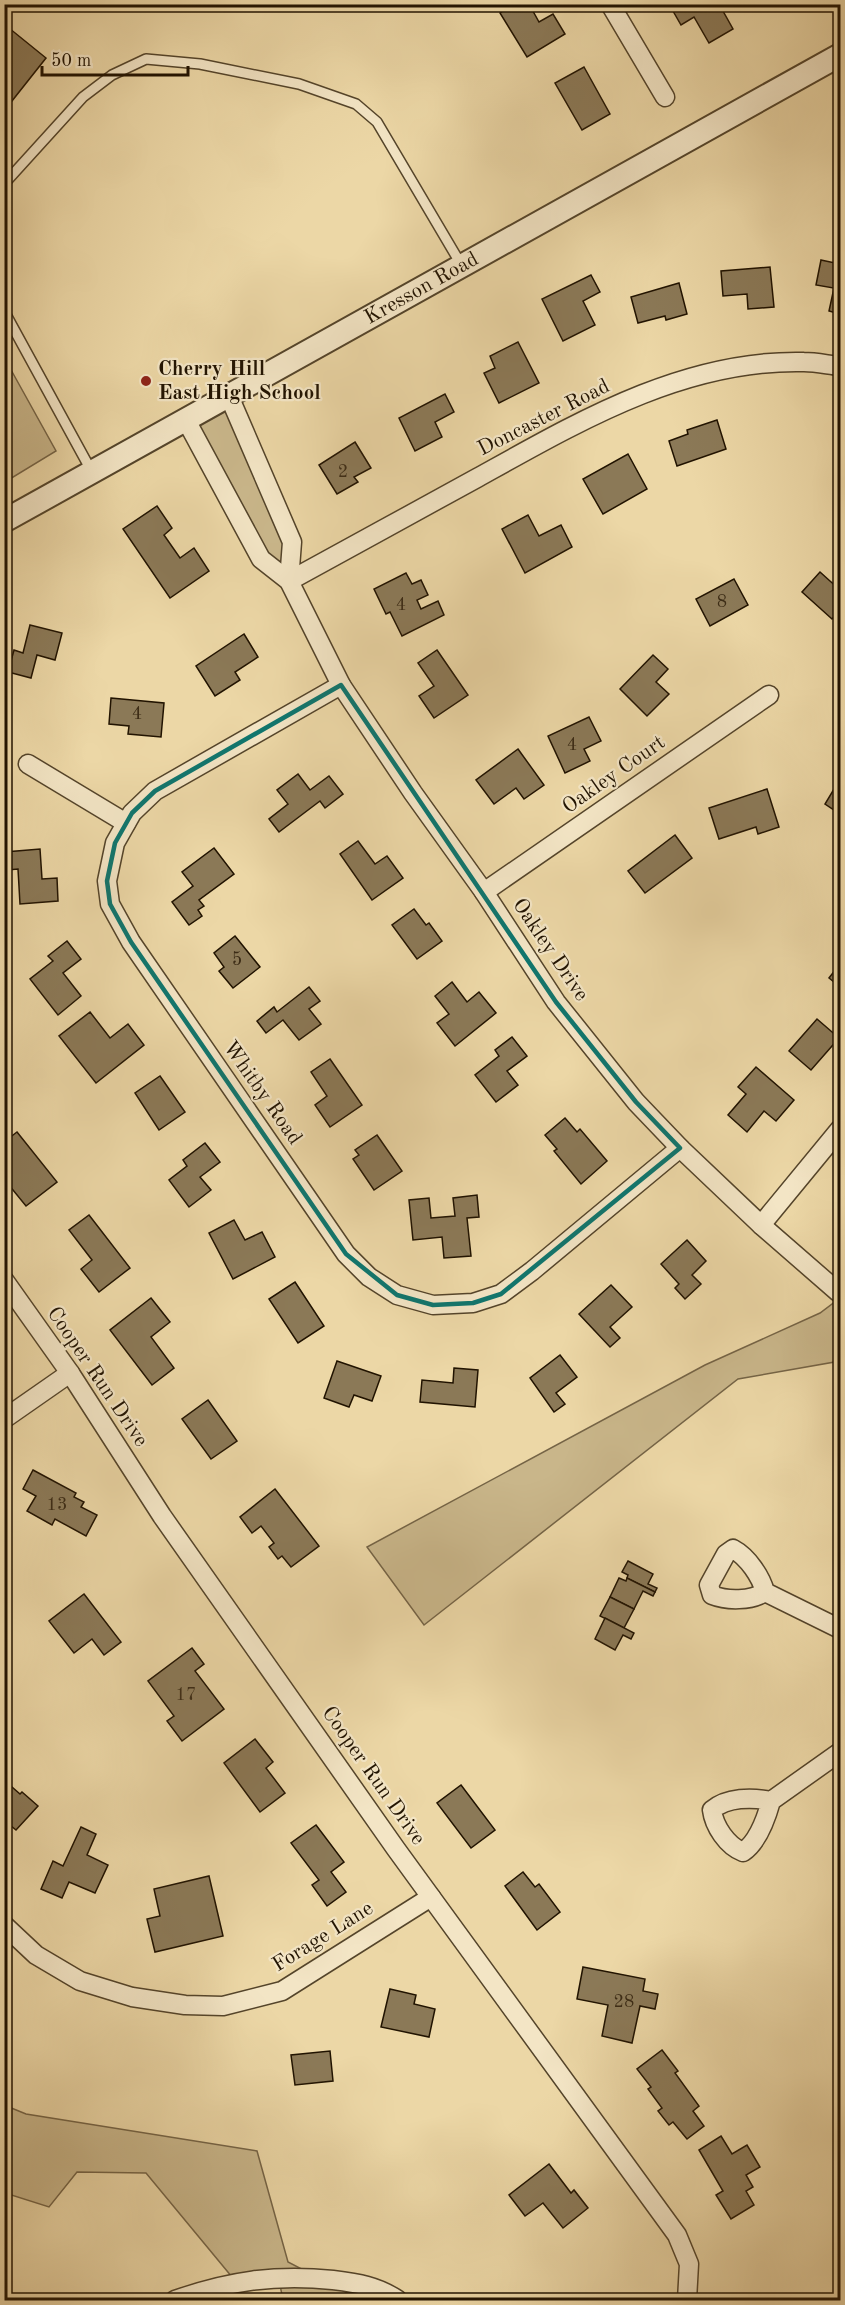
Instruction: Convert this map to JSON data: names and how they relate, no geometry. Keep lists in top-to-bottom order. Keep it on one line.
{"streets":{"street":["Kresson Road","Doncaster Road","Oakley Court","Oakley Drive","Whitby Road","Cooper Run Drive","Forage Lane"]},"crossings":[["Doncaster Road","Oakley Drive"],["Oakley Court","Oakley Drive"],["Oakley Drive","Whitby Road"],["Cooper Run Drive","Forage Lane"]],"places":["Cherry Hill East High School"],"house_numbers":["2","8","4","4","4","5","13","17","28"],"scale_bar":"50 m"}
